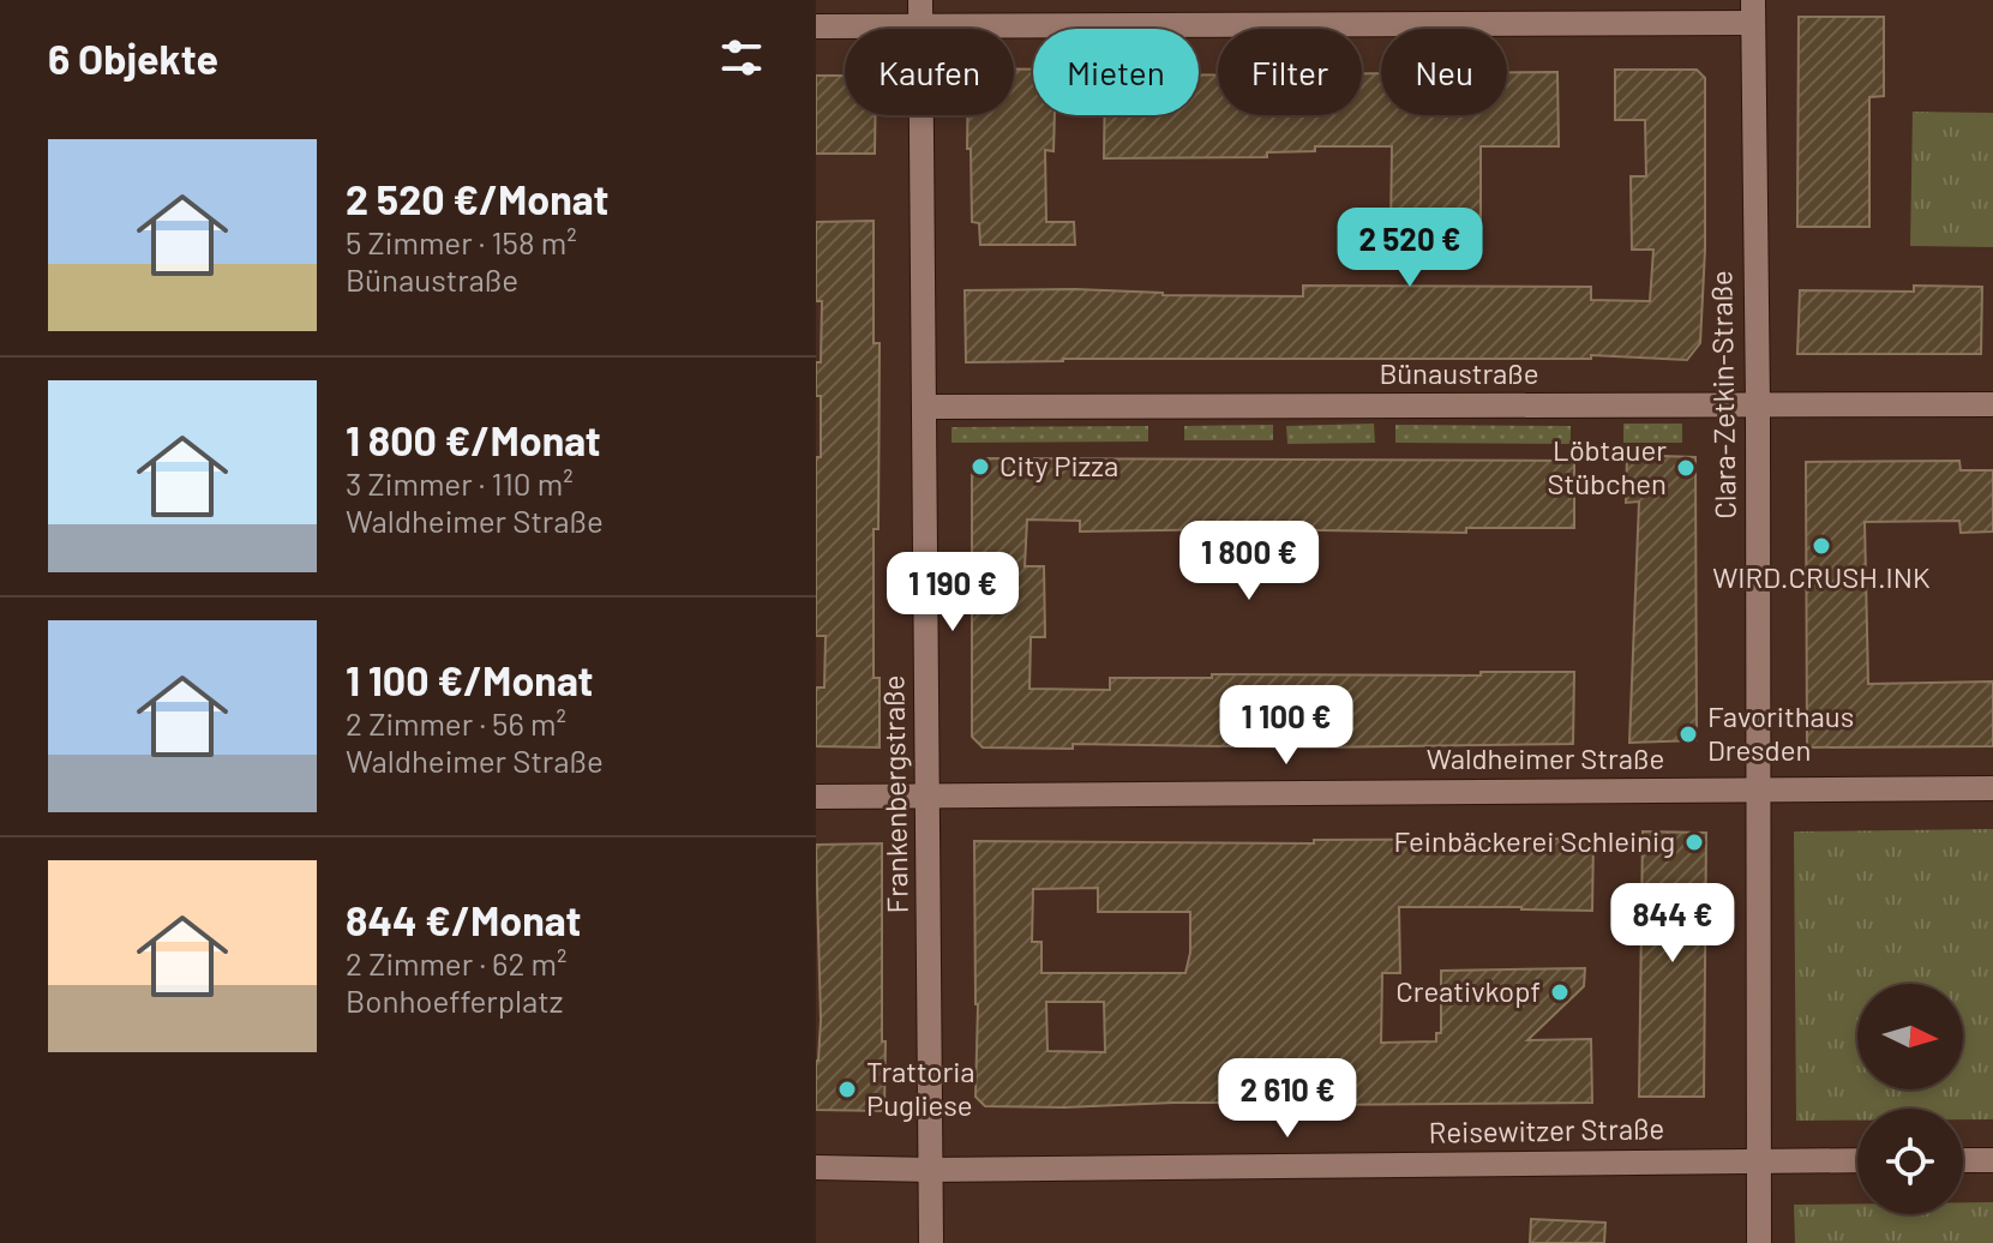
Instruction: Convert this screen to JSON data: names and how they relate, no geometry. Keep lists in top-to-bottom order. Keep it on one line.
{"streets":{"street":["Bünaustraße","Clara-Zetkin-Straße","Waldheimer Straße","Frankenbergstraße","Reisewitzer Straße"]},"crossings":[["Bünaustraße","Clara-Zetkin-Straße"],["Bünaustraße","Frankenbergstraße"],["Clara-Zetkin-Straße","Waldheimer Straße"],["Clara-Zetkin-Straße","Reisewitzer Straße"],["Waldheimer Straße","Frankenbergstraße"],["Frankenbergstraße","Reisewitzer Straße"]],"places":["City Pizza","Löbtauer Stübchen","WIRD.CRUSH.INK","Favorithaus Dresden","Feinbäckerei Schleinig","Creativkopf","Trattoria Pugliese"],"north":"right","page":{"heading":"6 Objekte","chip":["Kaufen","Mieten","Filter","Neu"],"list":[{"name":"2 520 €/Monat","note":"5 Zimmer · 158 m² · Bünaustraße"},{"name":"1 800 €/Monat","note":"3 Zimmer · 110 m² · Waldheimer Straße"},{"name":"1 100 €/Monat","note":"2 Zimmer · 56 m² · Waldheimer Straße"},{"name":"844 €/Monat","note":"2 Zimmer · 62 m² · Bonhoefferplatz"}],"price":["2 520 €","1 800 €","1 190 €","1 100 €","844 €","2 610 €"]}}
